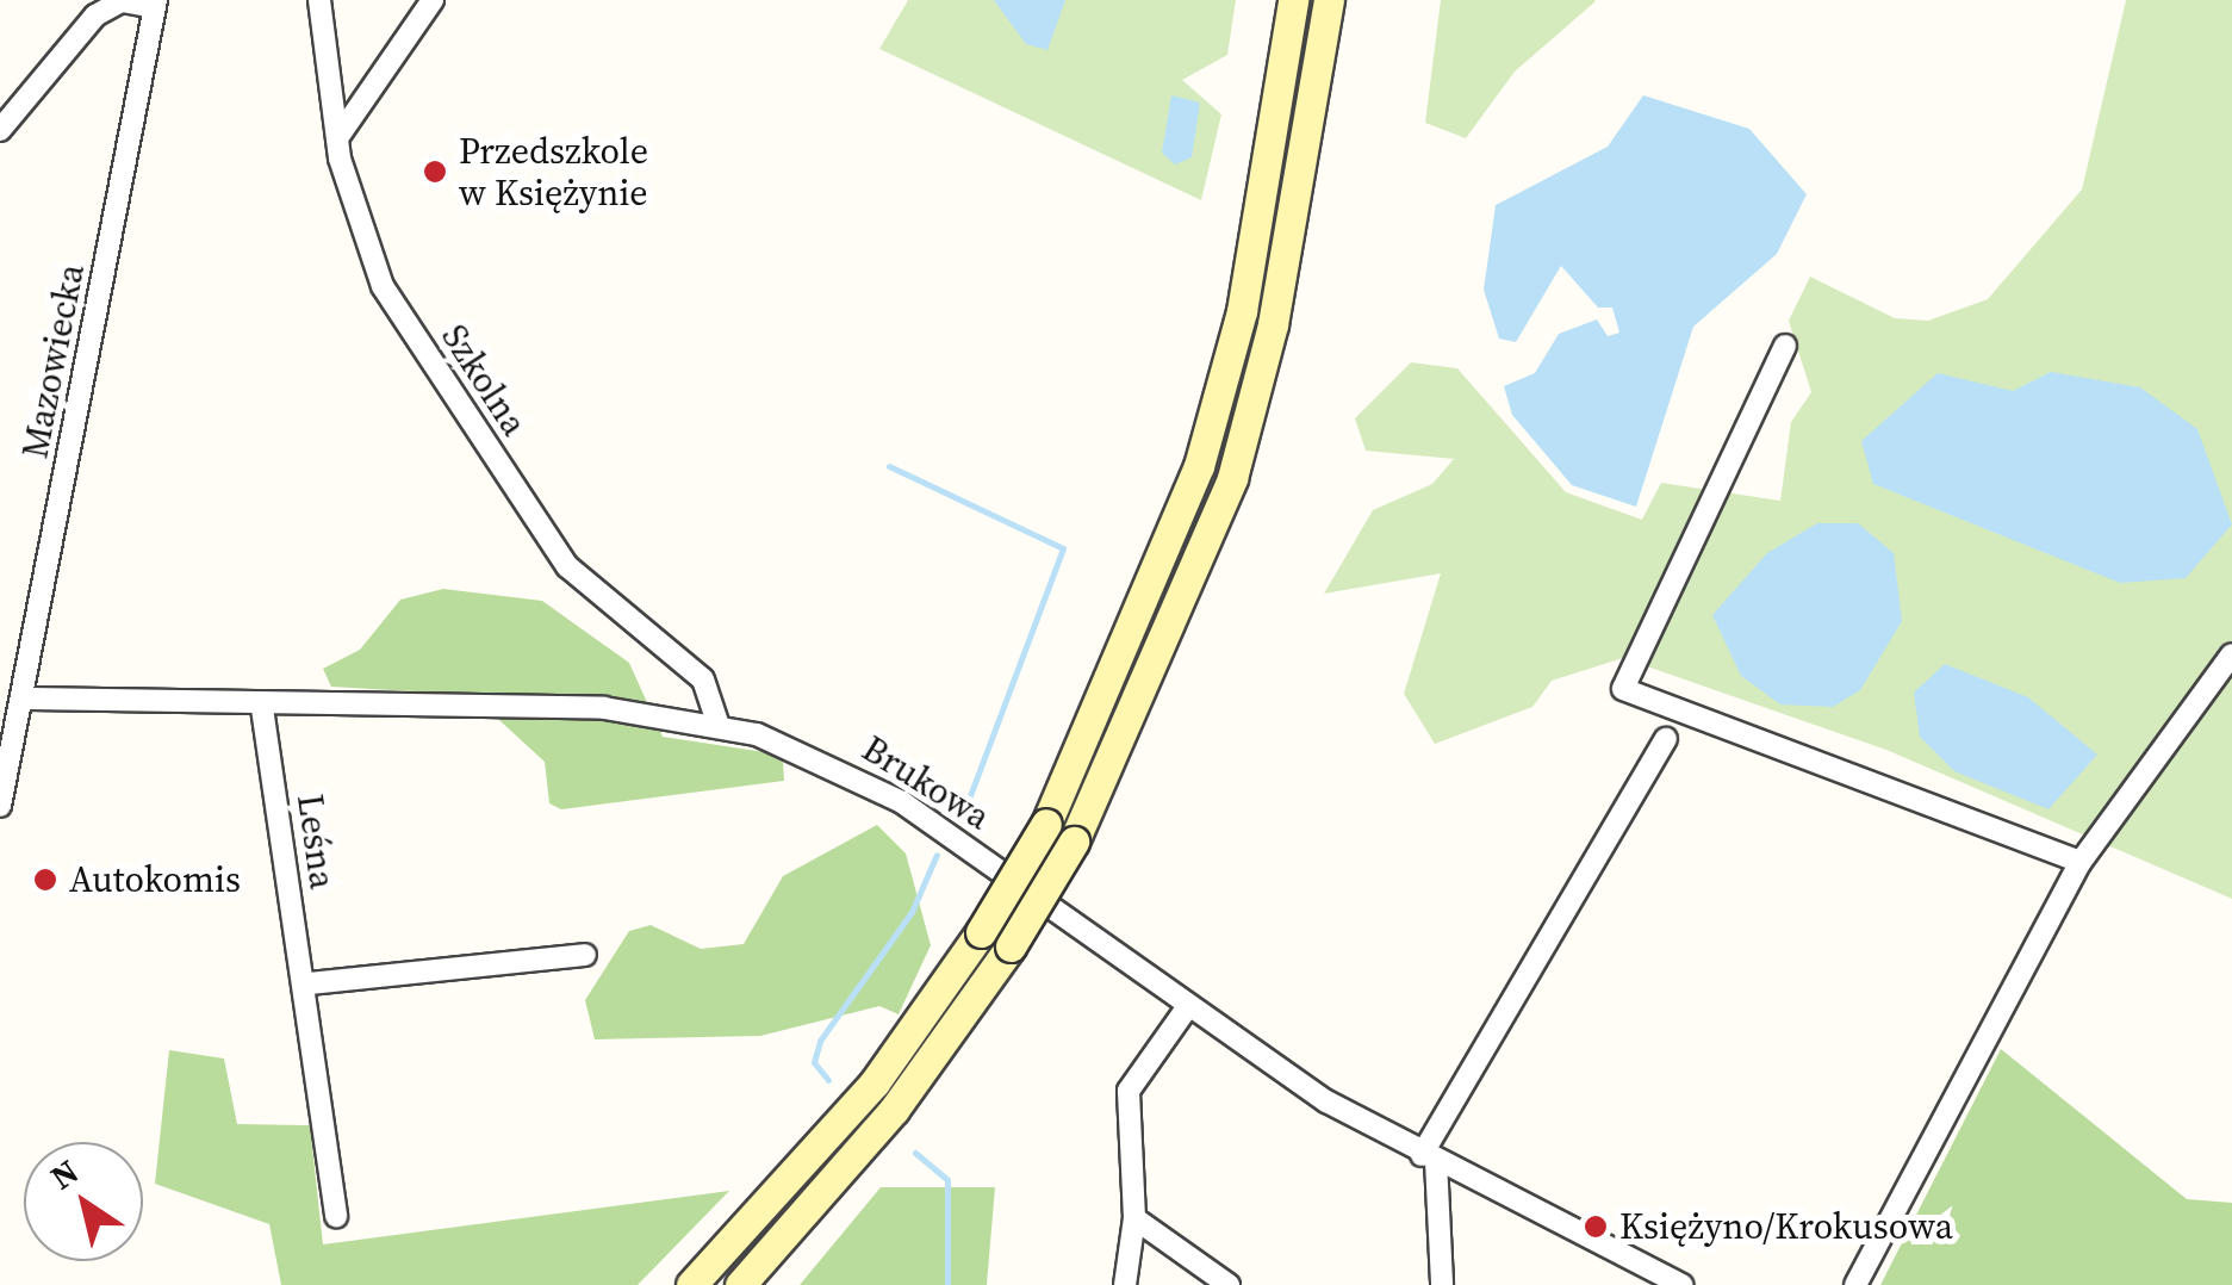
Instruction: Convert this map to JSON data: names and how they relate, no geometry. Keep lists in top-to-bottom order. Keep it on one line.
{"streets":{"street":["Mazowiecka","Szkolna","Brukowa","Leśna"]},"crossings":[["Mazowiecka","Brukowa"],["Szkolna","Brukowa"],["Brukowa","Leśna"]],"places":["Przedszkole w Księżynie","Autokomis","Księżyno/Krokusowa"],"north":"top left"}
